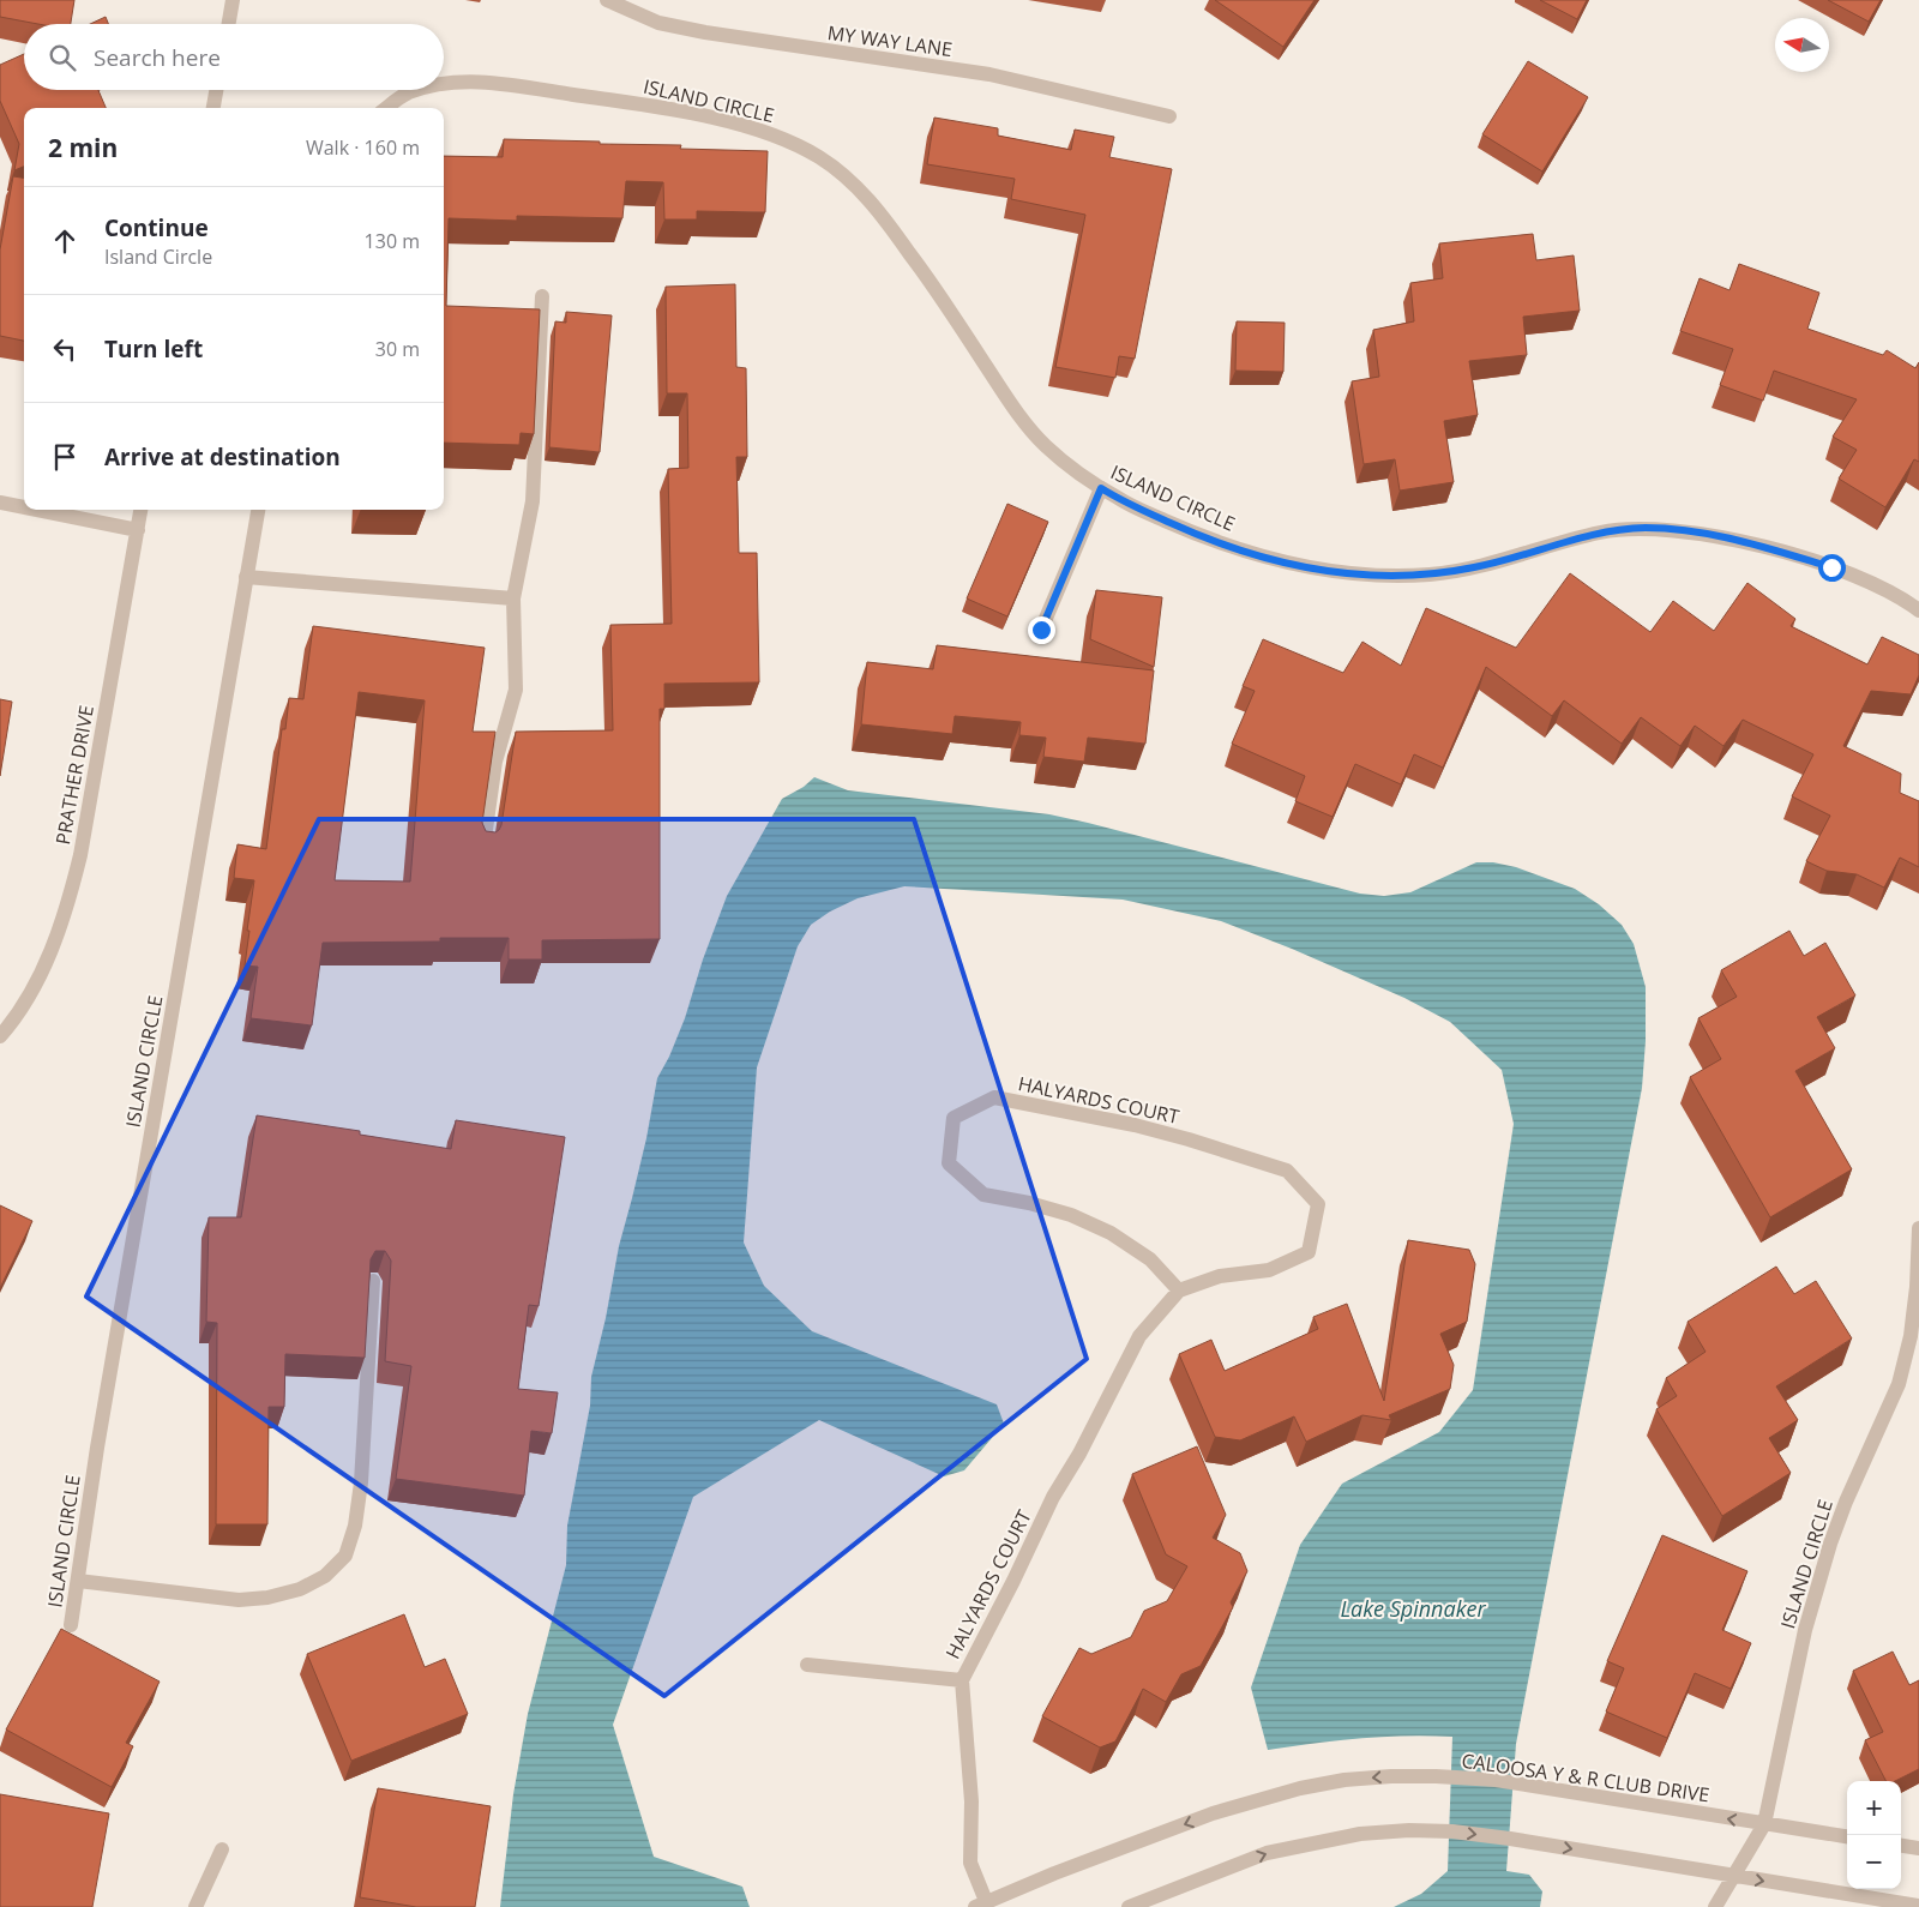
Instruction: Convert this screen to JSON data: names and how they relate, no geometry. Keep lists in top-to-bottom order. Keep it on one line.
{"streets":{"street":["MY WAY LANE","ISLAND CIRCLE","PRATHER DRIVE","HALYARDS COURT","CALOOSA Y & R CLUB DRIVE"]},"crossings":[["ISLAND CIRCLE","CALOOSA Y & R CLUB DRIVE"],["HALYARDS COURT","CALOOSA Y & R CLUB DRIVE"]],"water":["Lake Spinnaker"],"north":"left","page":{"search":"Search here","heading":["2 min","Walk · 160 m"],"list":[["Continue","Island Circle","130 m"],["Turn left","30 m"],"Arrive at destination"],"map_buttons":["+","−"]}}
